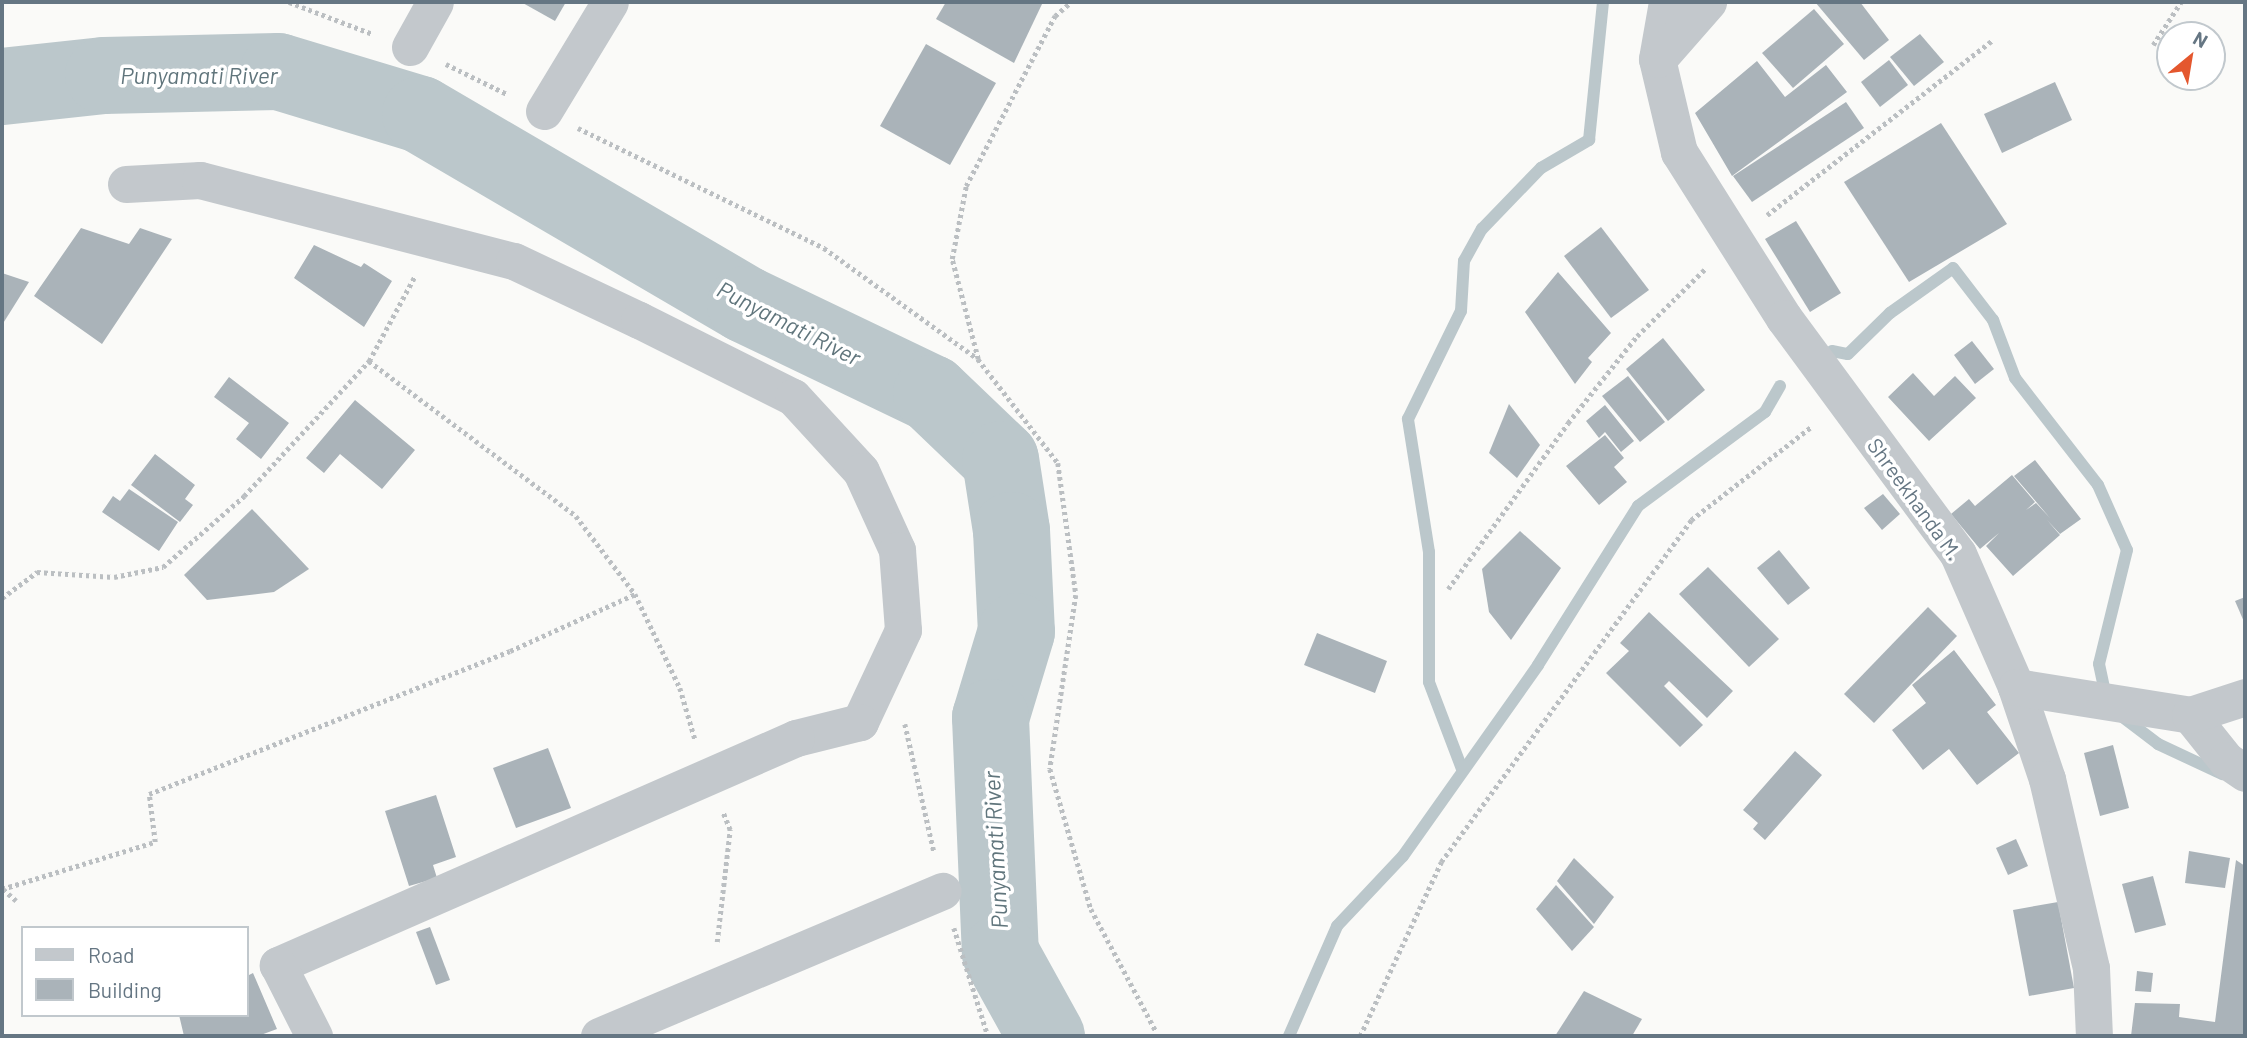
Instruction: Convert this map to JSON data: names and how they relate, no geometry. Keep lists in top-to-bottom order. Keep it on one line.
{"streets":{"street":["Shreekhanda M."]},"water":["Punyamati River"],"legend":["Road","Building"],"north":"top right"}
